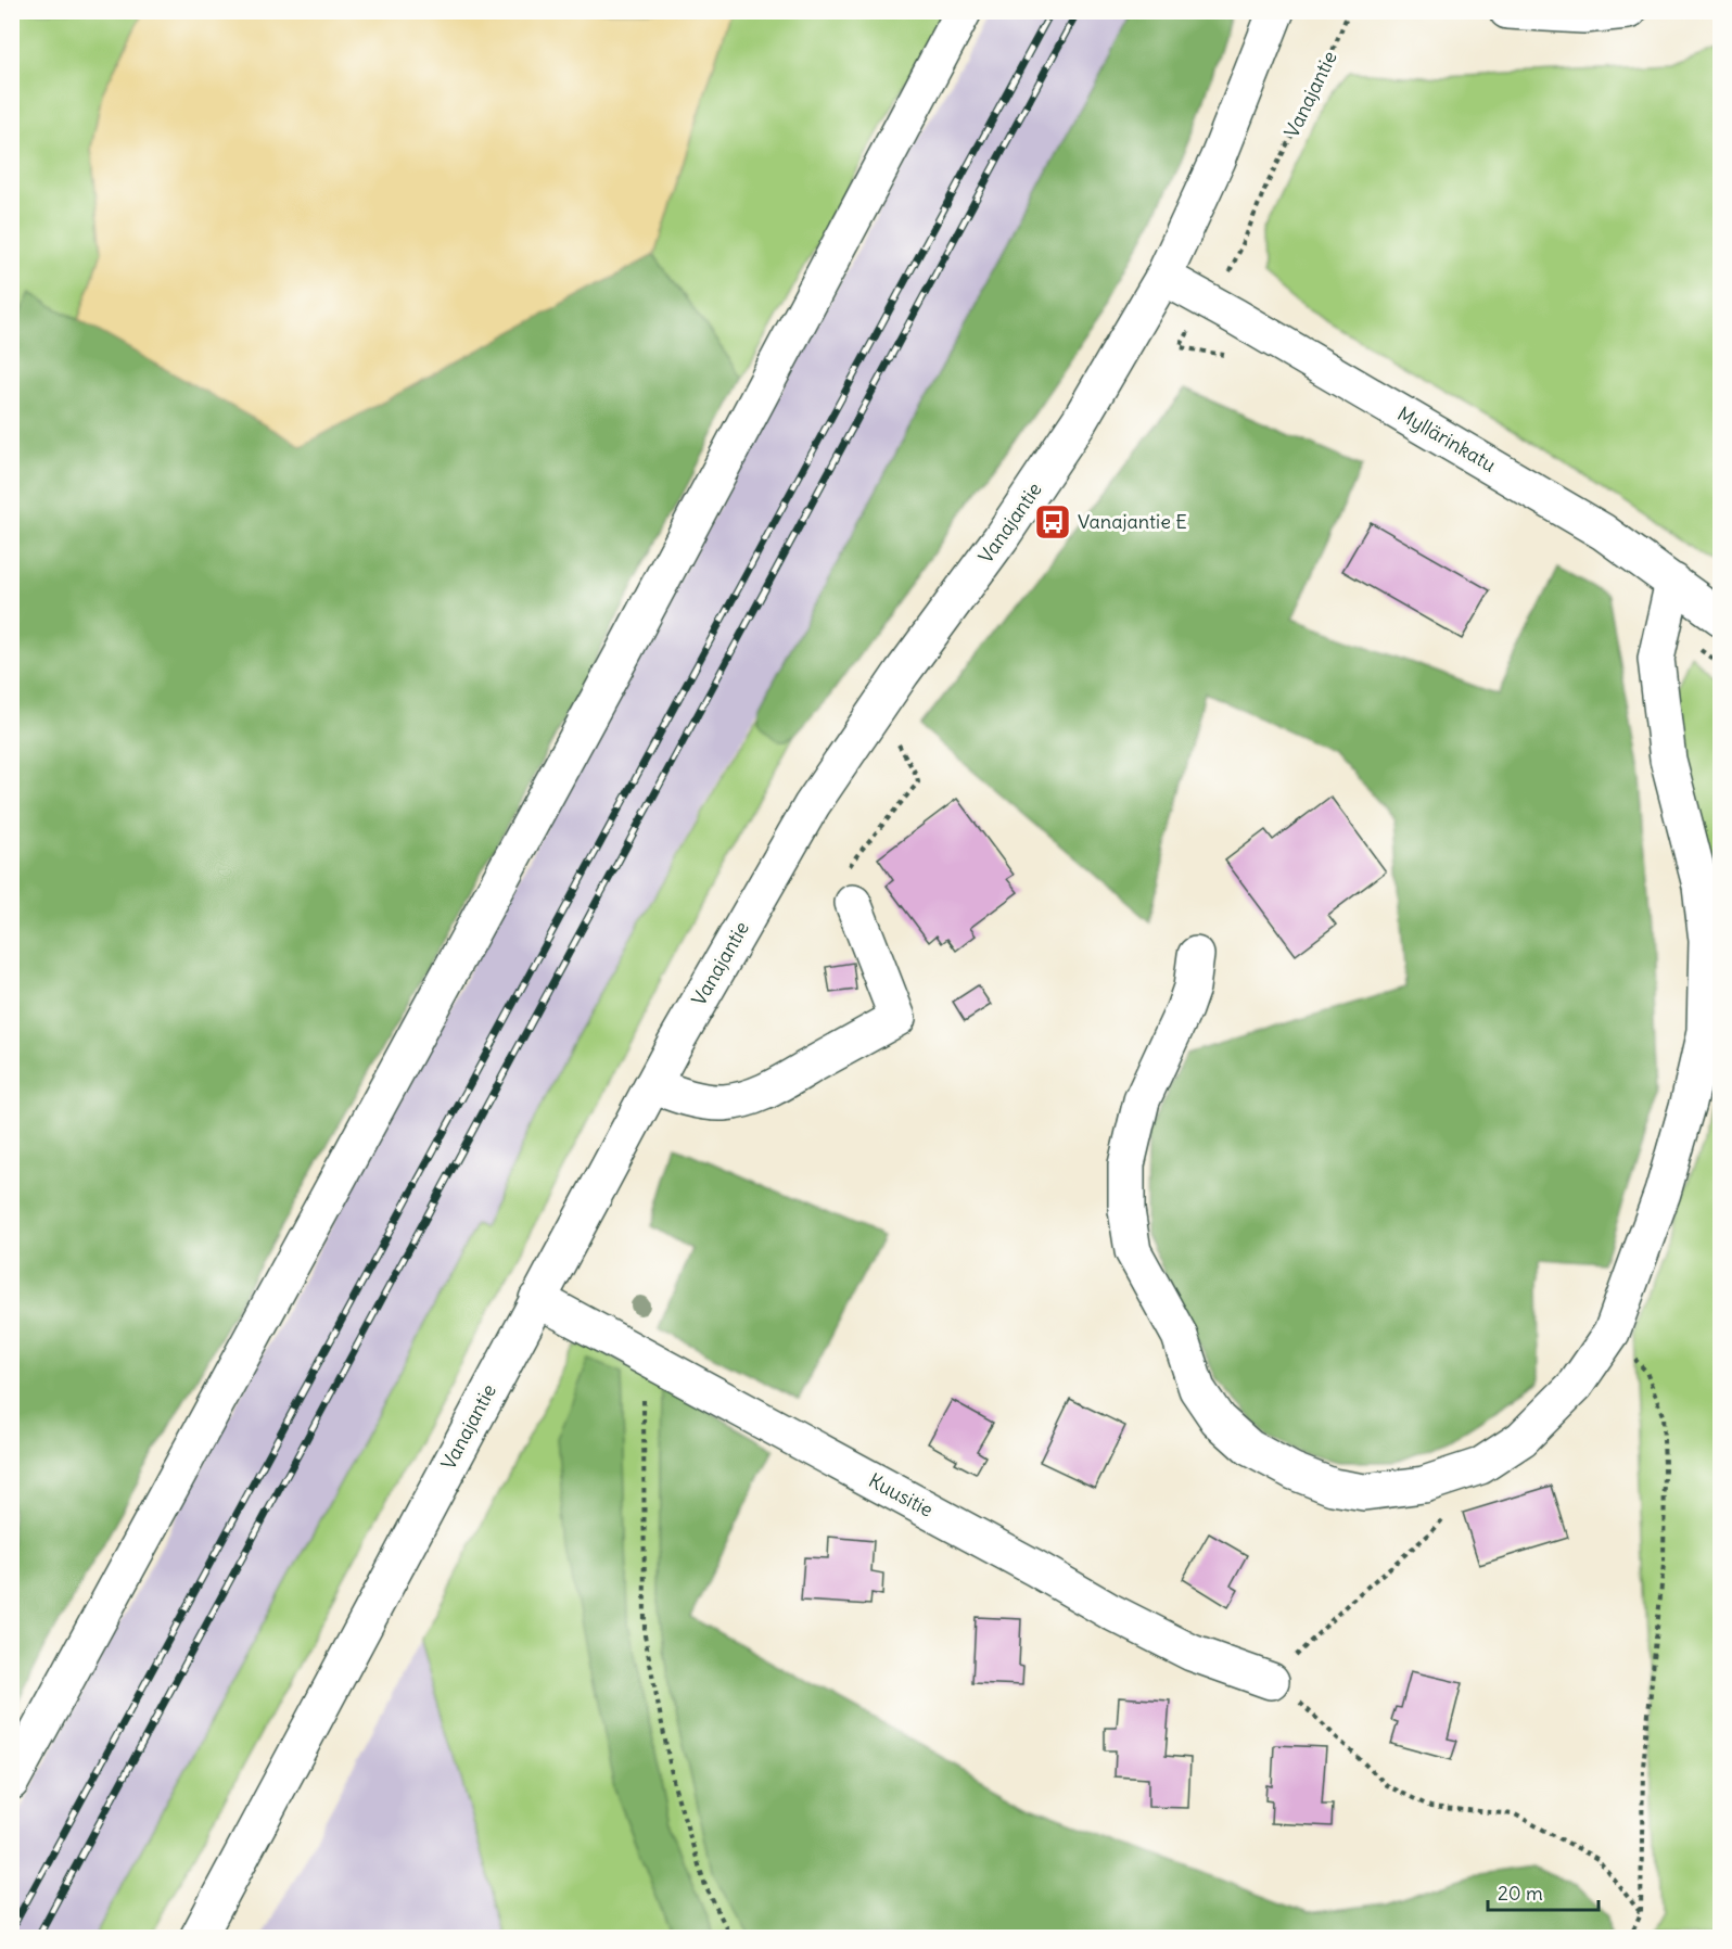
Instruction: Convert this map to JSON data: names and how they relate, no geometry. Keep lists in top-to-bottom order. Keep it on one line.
{"streets":{"main road":["Vanajantie","Myllärinkatu","Kuusitie"]},"crossings":[["Vanajantie","Myllärinkatu"],["Vanajantie","Kuusitie"]],"places":{"bus stop":["Vanajantie E"]},"scale_bar":"20 m"}
